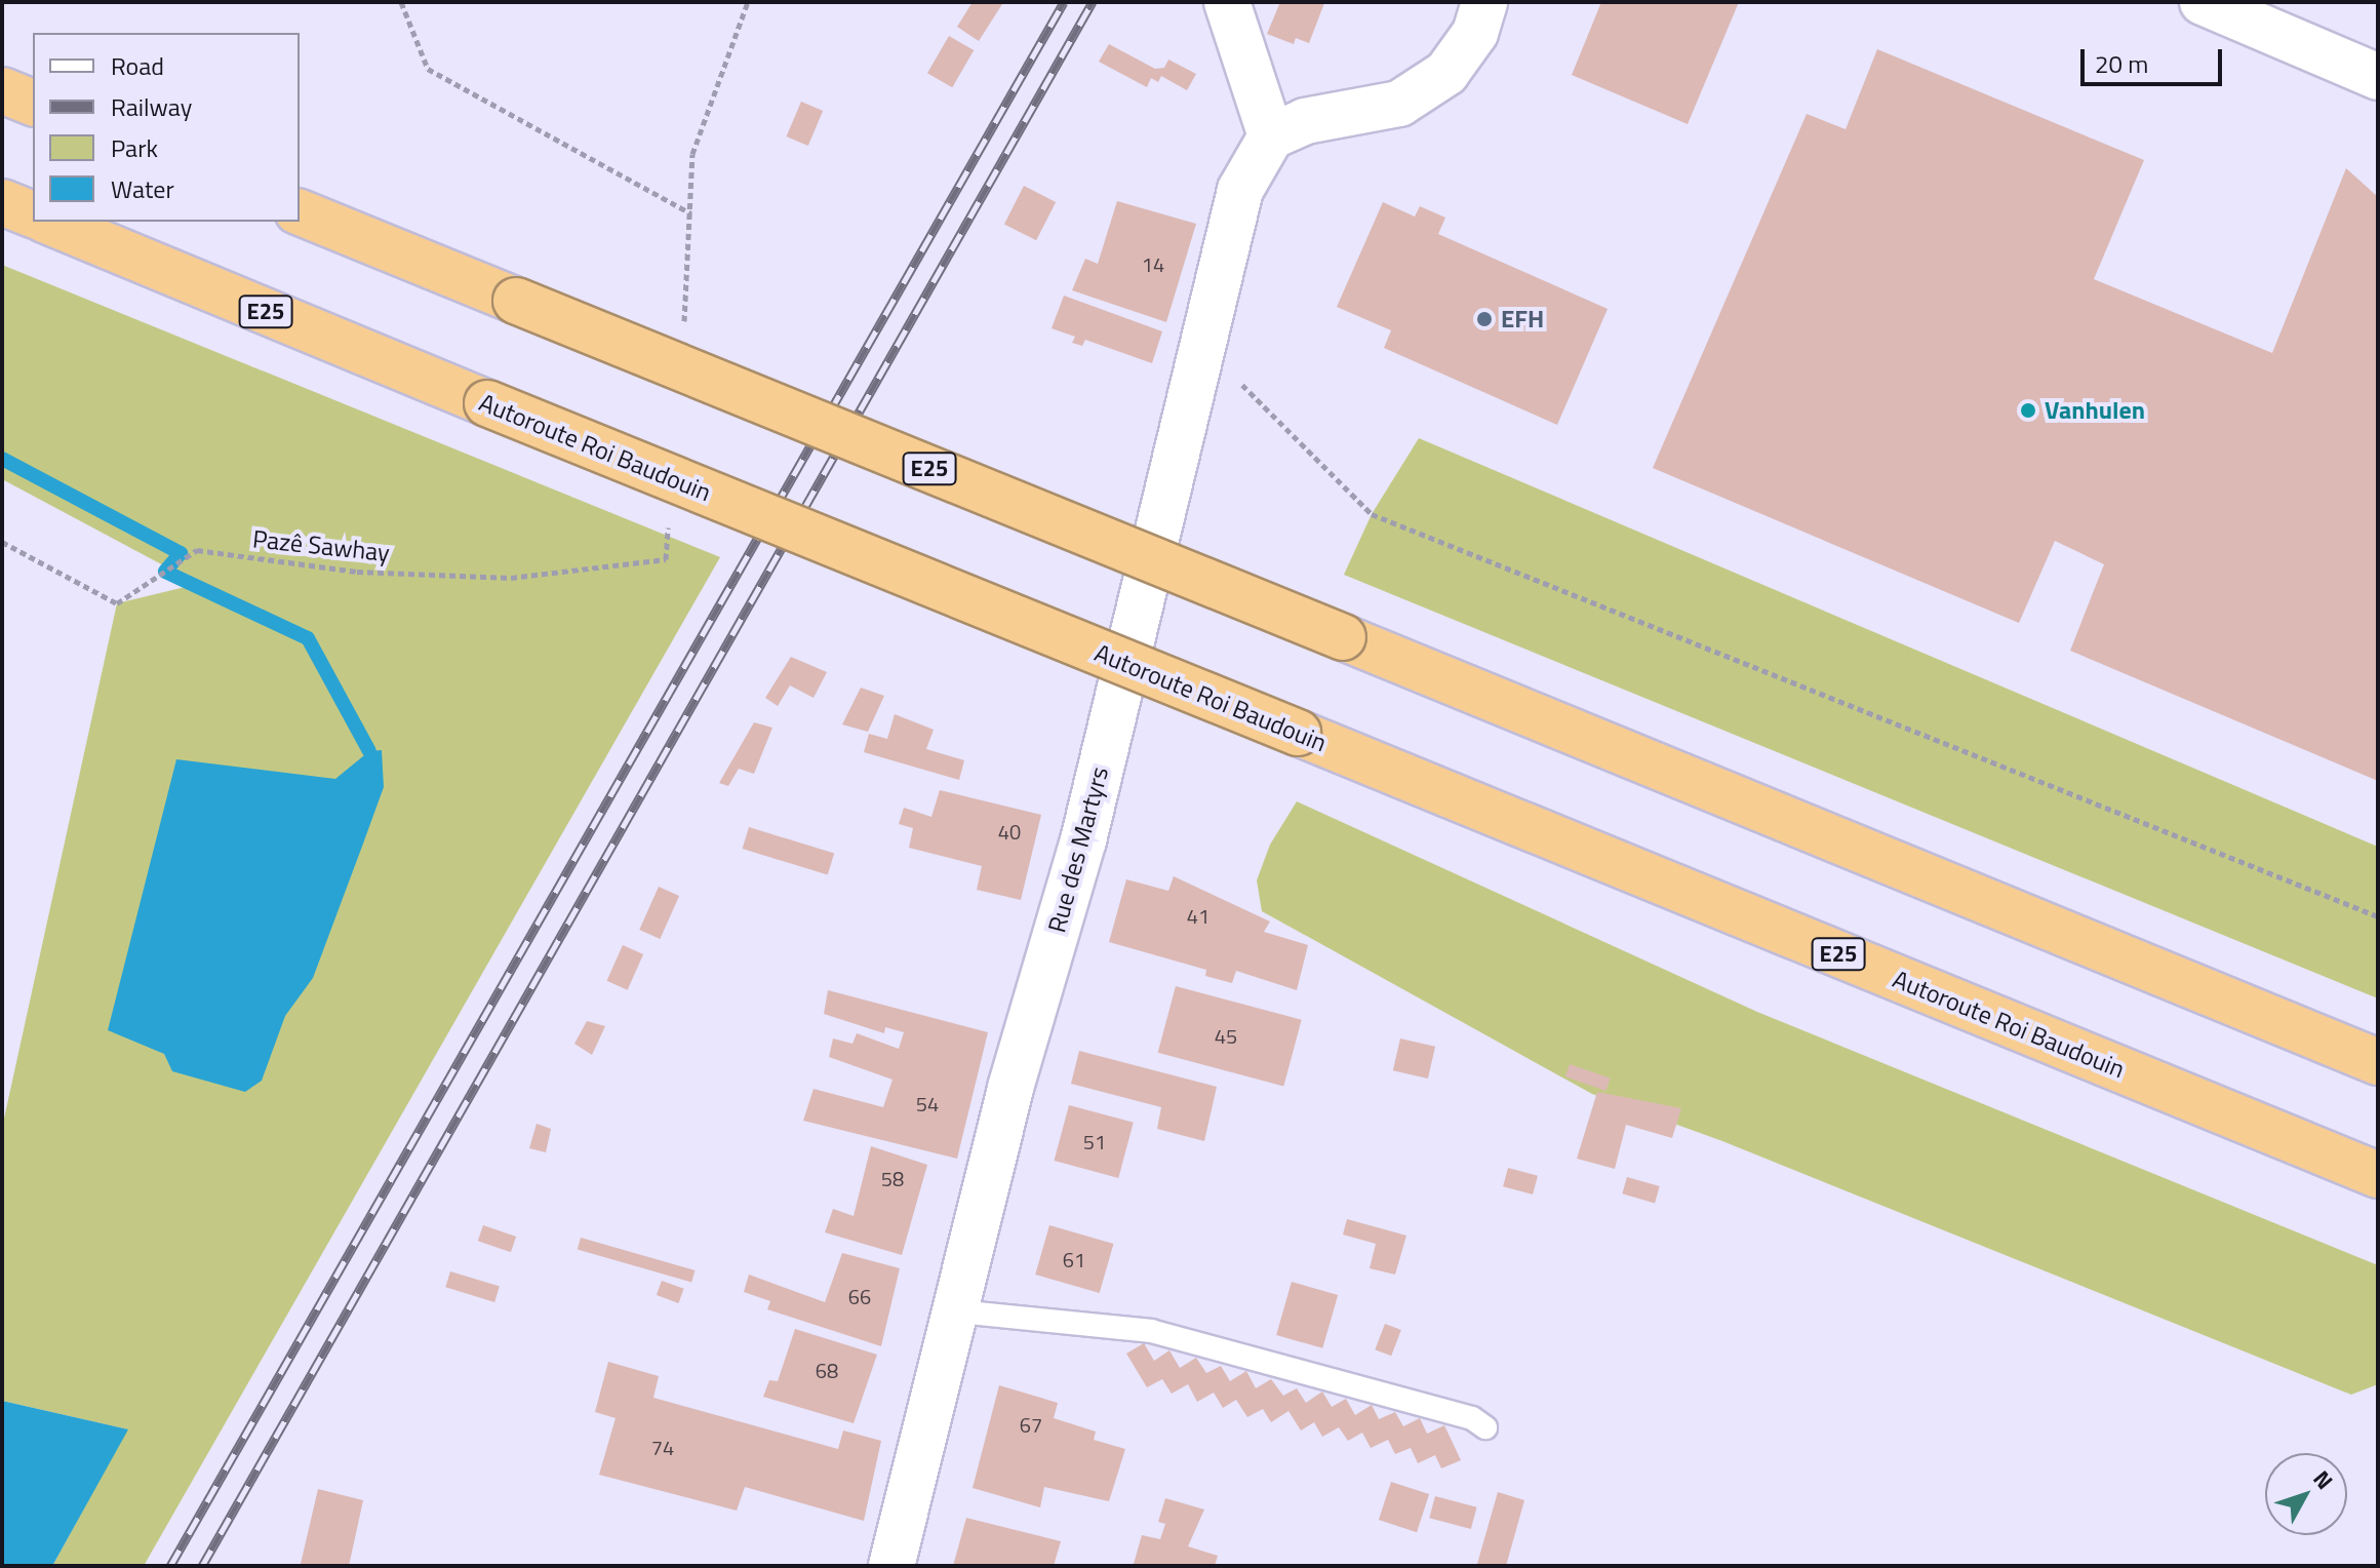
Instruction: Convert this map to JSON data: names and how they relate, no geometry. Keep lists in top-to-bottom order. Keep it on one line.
{"streets":{"highway":["E25","Autoroute Roi Baudouin"],"street":["Rue des Martyrs"],"path":["Pazê Sawhay"]},"places":["EFH","Vanhulen"],"house_numbers":["14","40","41","45","54","51","58","61","66","68","67","74"],"legend":["Road","Railway","Park","Water"],"scale_bar":"20 m","north":"top right"}
